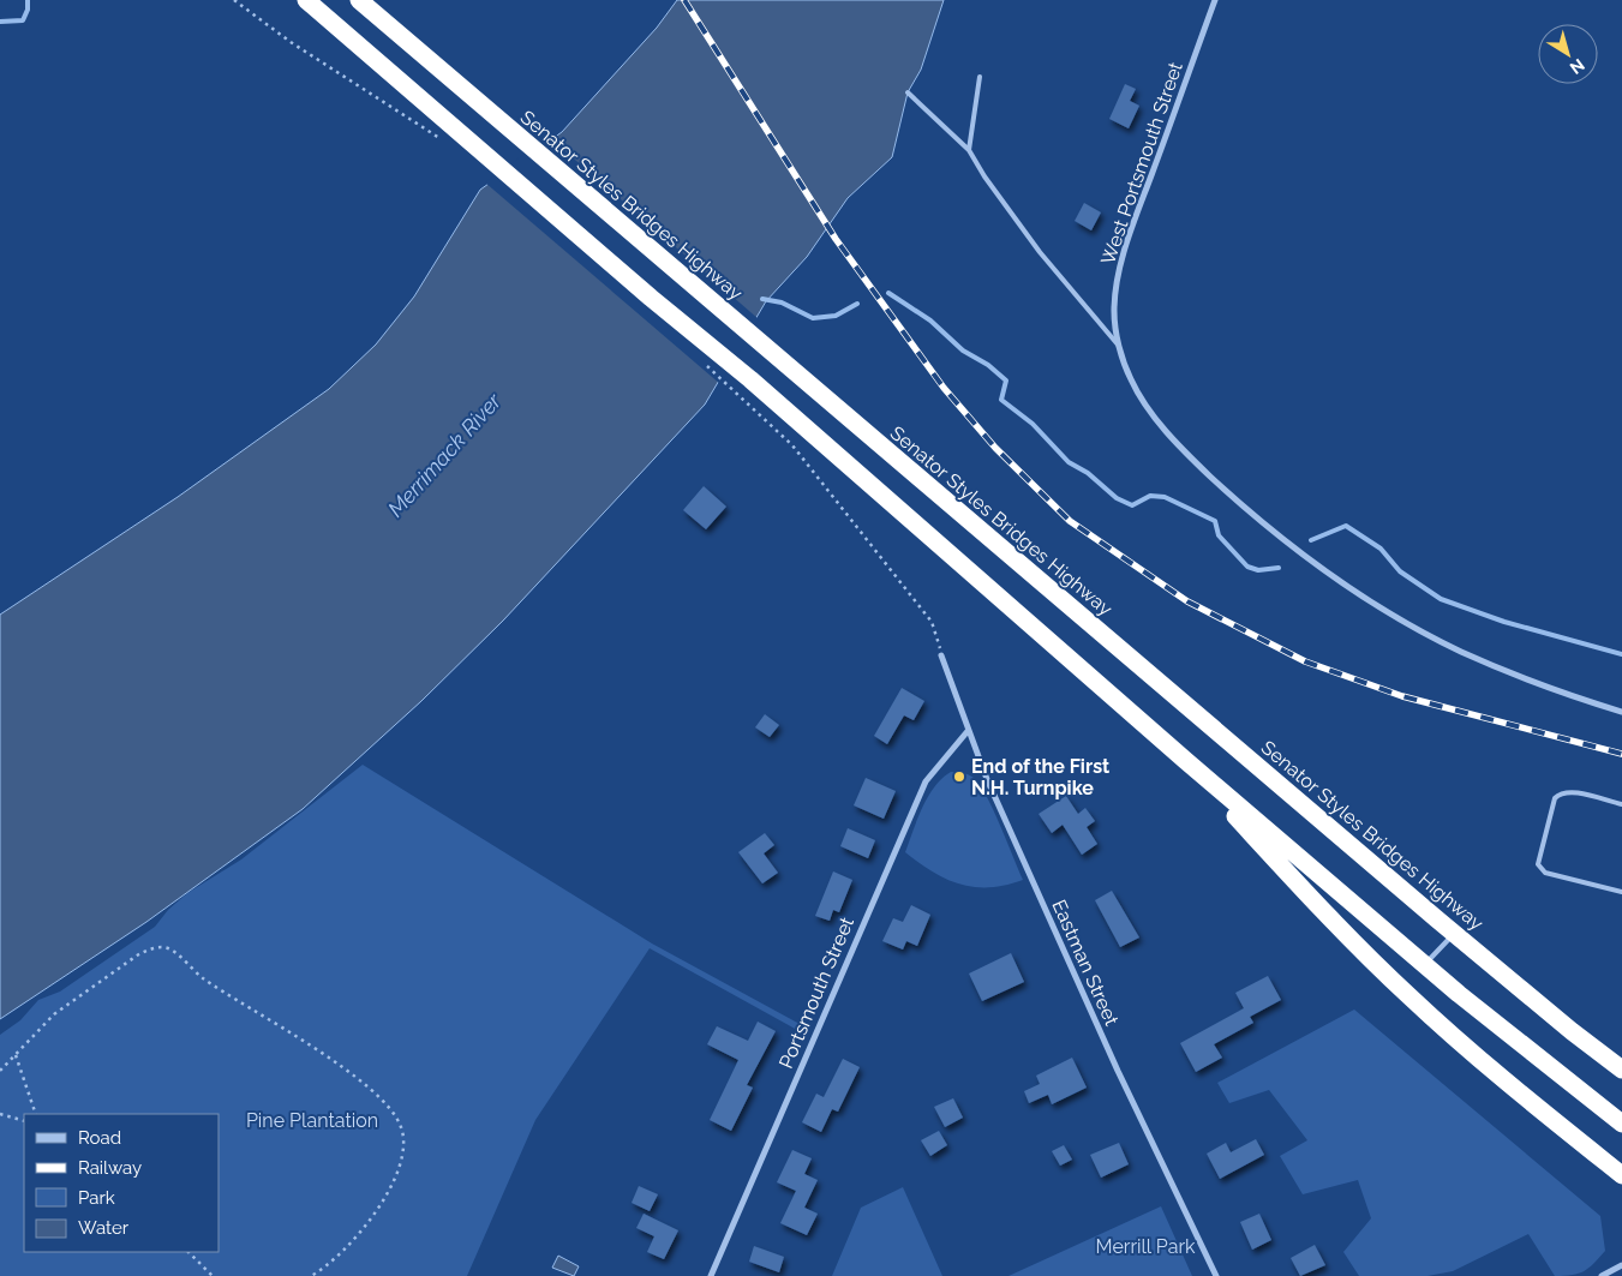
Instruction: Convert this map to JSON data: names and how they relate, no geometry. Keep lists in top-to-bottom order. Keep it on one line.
{"streets":{"highway":["Senator Styles Bridges Highway"],"street":["West Portsmouth Street","Eastman Street","Portsmouth Street"]},"crossings":[["Eastman Street","Portsmouth Street"]],"water":["Merrimack River"],"parks":["Pine Plantation","Merrill Park"],"places":["End of the First N.H. Turnpike"],"legend":["Road","Railway","Park","Water"],"north":"bottom right"}
